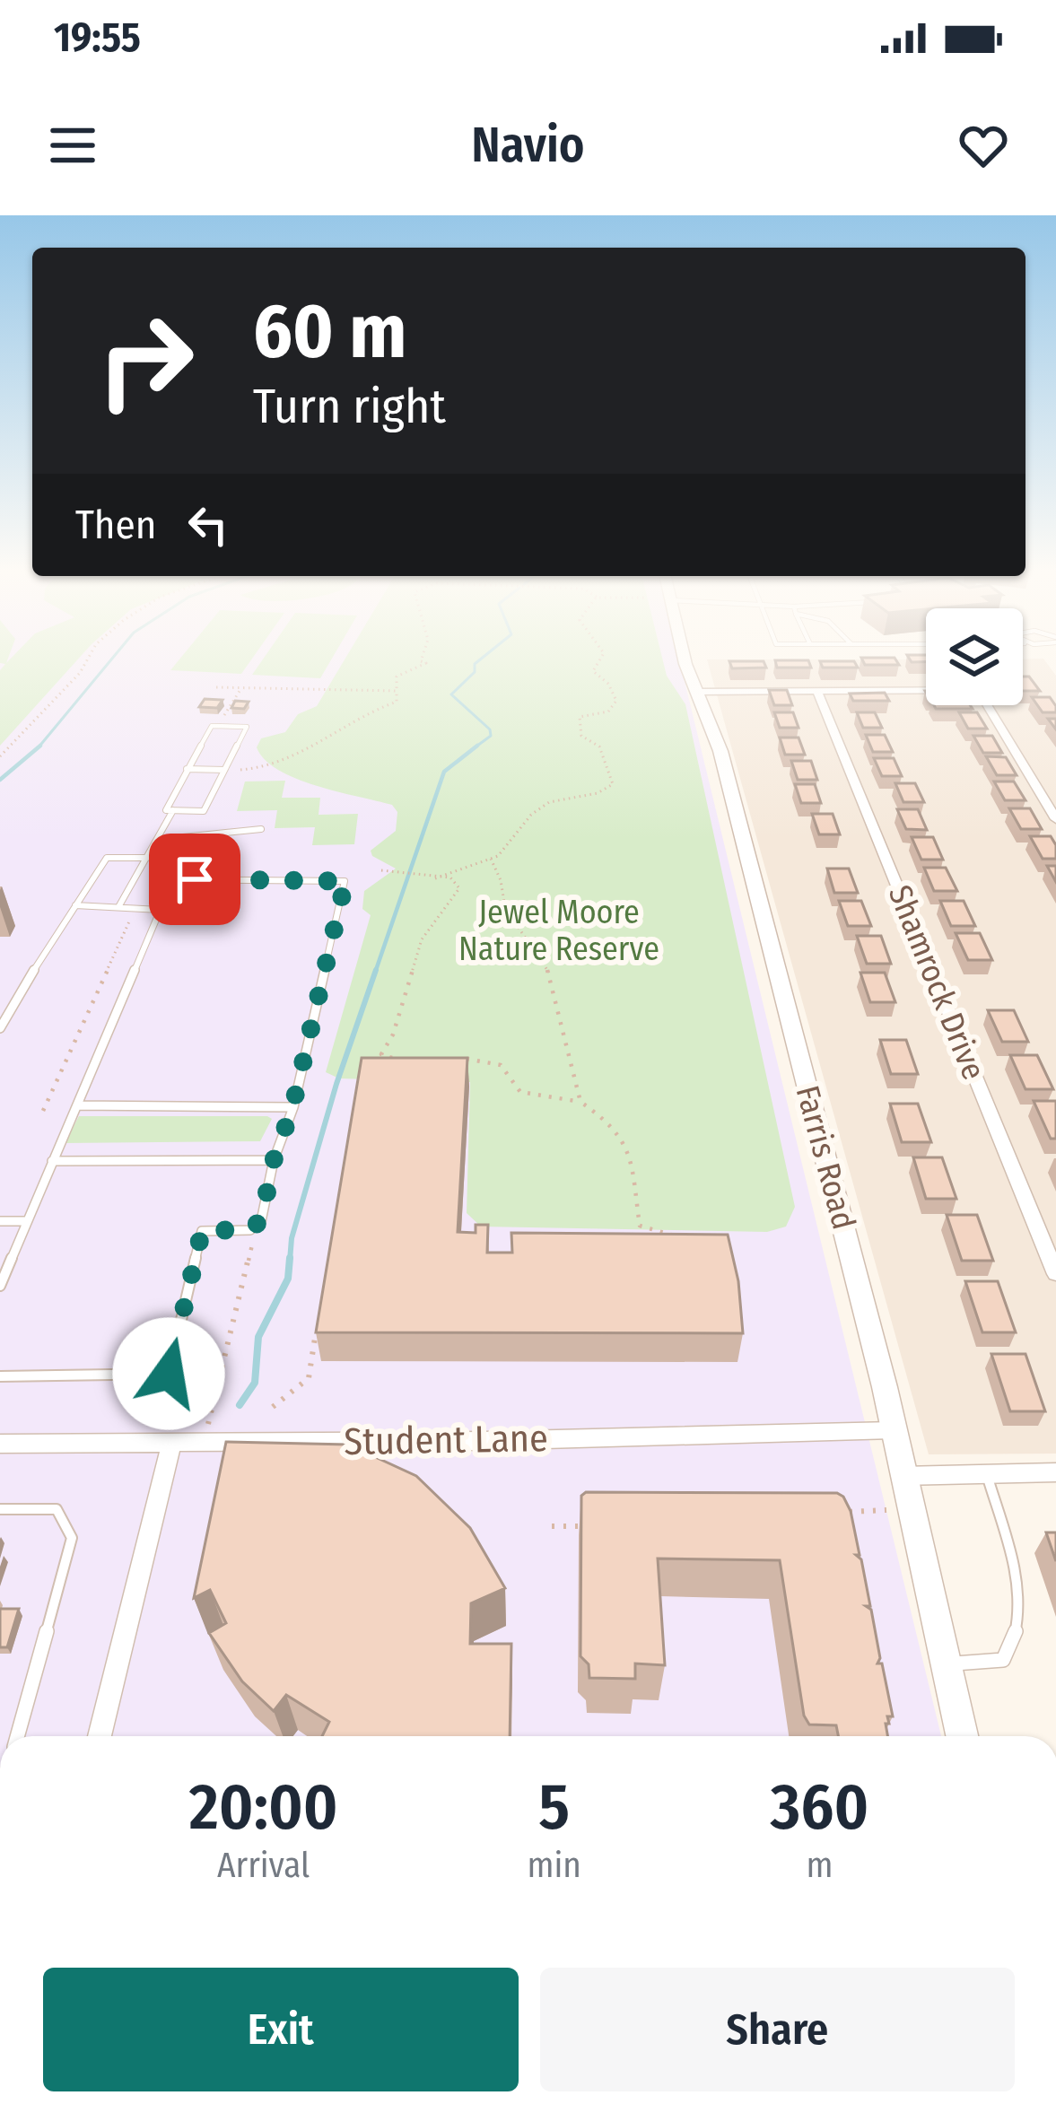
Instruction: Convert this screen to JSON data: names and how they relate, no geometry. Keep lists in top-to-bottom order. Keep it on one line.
{"streets":{"street":["Shamrock Drive","Farris Road","Student Lane"]},"crossings":[["Farris Road","Student Lane"]],"parks":["Jewel Moore Nature Reserve"],"page":{"status":"19:55","header":"Navio","turn":["60 m","Turn right"],"then":"Then","eta":["20:00","Arrival","5","min","360","m"],"buttons":["Exit","Share"]}}
